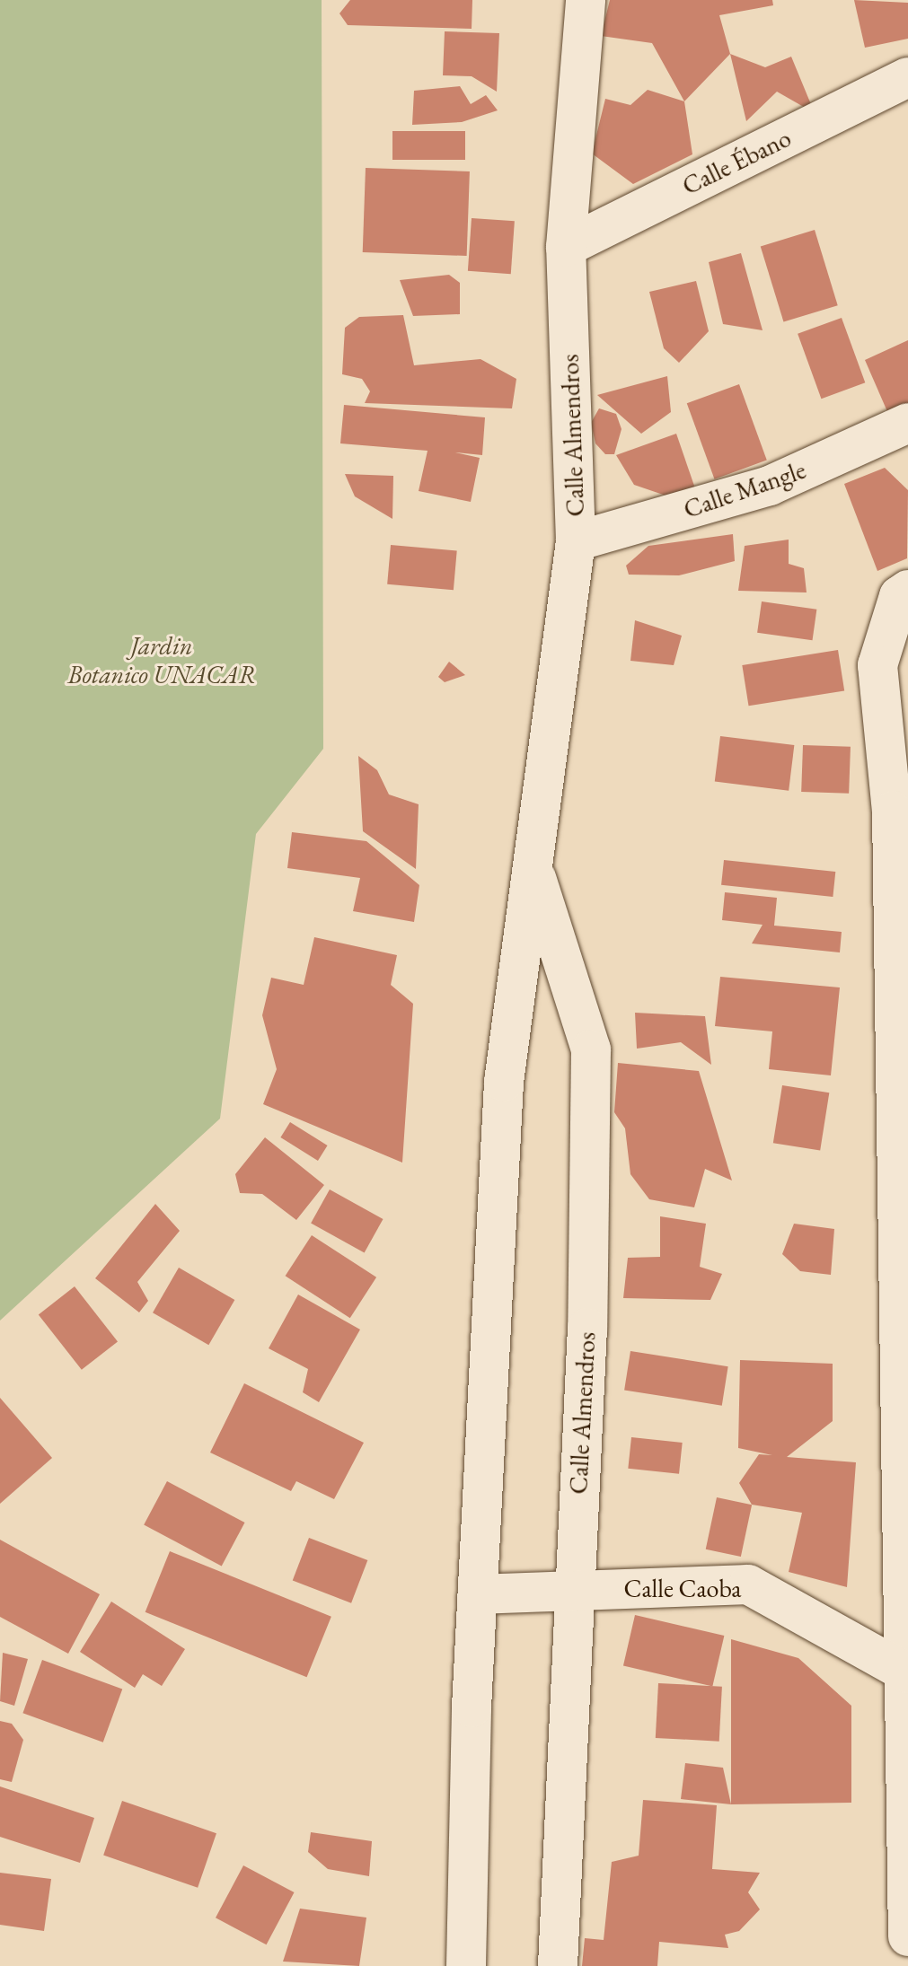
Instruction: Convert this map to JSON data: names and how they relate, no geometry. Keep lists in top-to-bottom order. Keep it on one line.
{"streets":{"street":["Calle Ébano","Calle Almendros","Calle Mangle","Calle Caoba"]},"crossings":[["Calle Ébano","Calle Almendros"],["Calle Almendros","Calle Mangle"],["Calle Almendros","Calle Caoba"]],"parks":["Jardin Botanico UNACAR"]}
